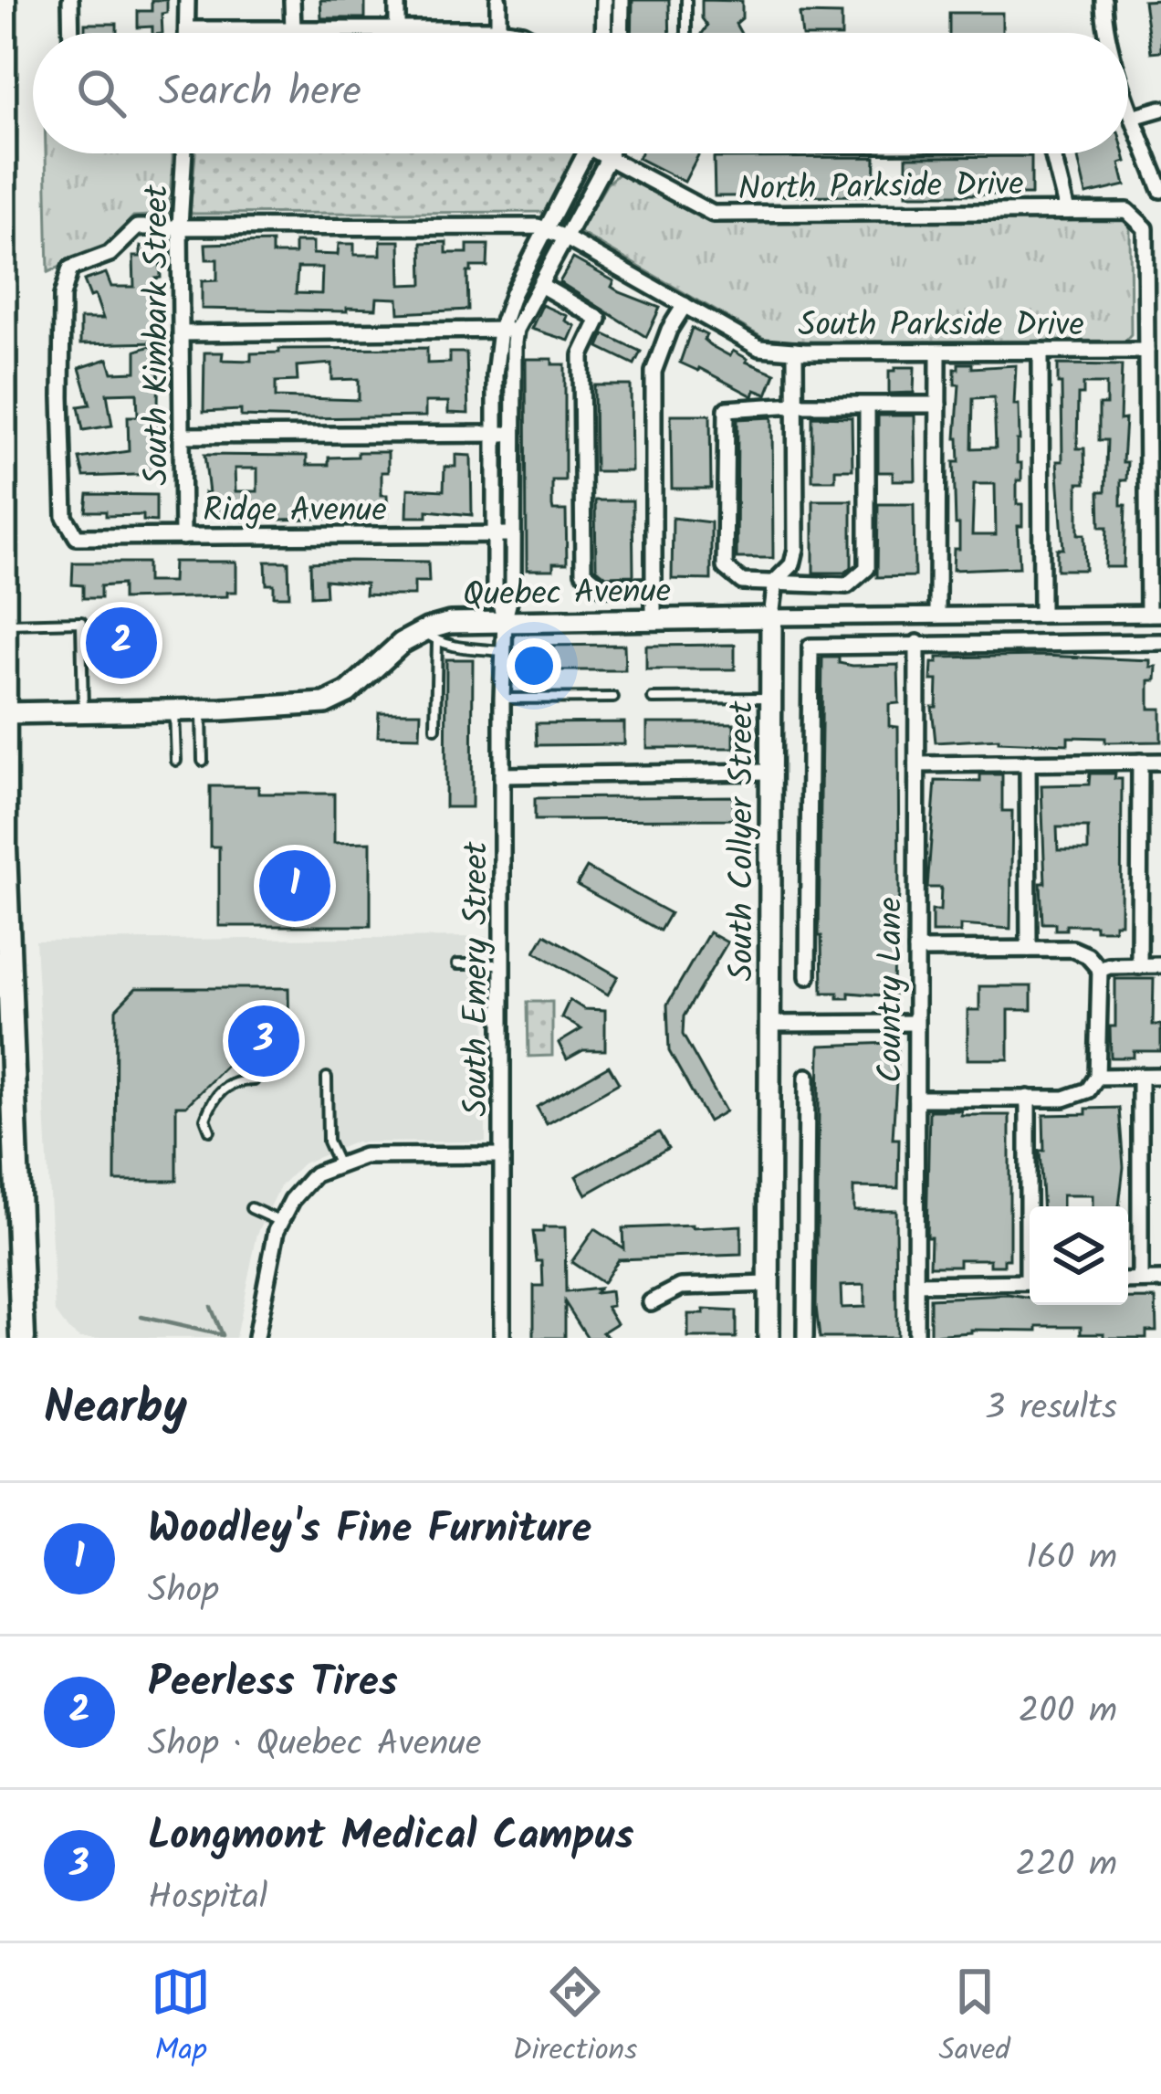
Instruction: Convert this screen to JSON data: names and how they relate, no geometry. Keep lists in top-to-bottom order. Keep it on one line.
{"streets":{"street":["North Parkside Drive","South Parkside Drive","South Kimbark Street","Ridge Avenue","Quebec Avenue","South Collyer Street","South Emery Street","Country Lane"]},"crossings":[["North Parkside Drive","South Emery Street"],["South Parkside Drive","South Collyer Street"],["South Parkside Drive","South Emery Street"],["South Kimbark Street","Ridge Avenue"],["Ridge Avenue","South Emery Street"],["Quebec Avenue","South Collyer Street"],["Quebec Avenue","South Emery Street"]],"page":{"search":"Search here","pins":["2","1","3"],"heading":["Nearby","3 results"],"list":[{"mark":"1","name":"Woodley's Fine Furniture","note":"Shop","value":"160 m"},{"mark":"2","name":"Peerless Tires","note":"Shop · Quebec Avenue","value":"200 m"},{"mark":"3","name":"Longmont Medical Campus","note":"Hospital","value":"220 m"}],"nav":["Map","Directions","Saved"]}}
